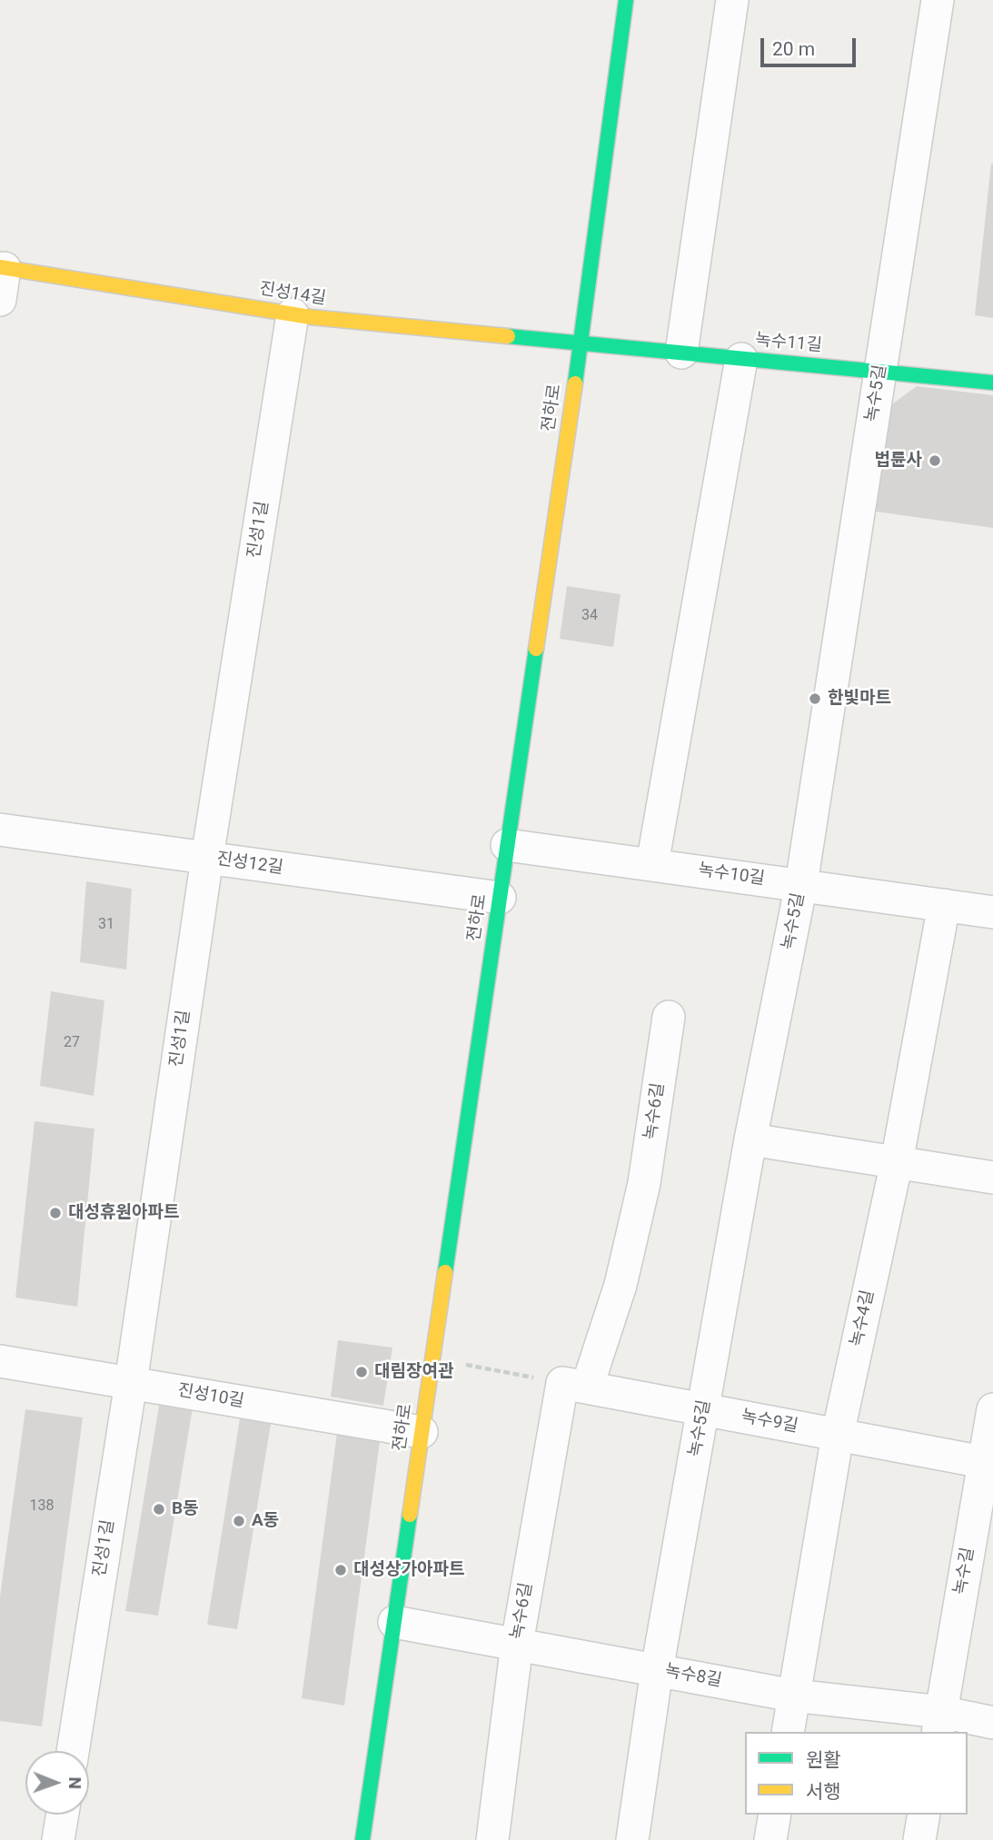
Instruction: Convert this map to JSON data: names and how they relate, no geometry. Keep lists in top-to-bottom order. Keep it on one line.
{"streets":{"street":["진성14길","녹수11길","녹수5길","전하로","진성1길","진성12길","녹수10길","녹수6길","녹수4길","진성10길","녹수9길","녹수길","녹수8길"]},"crossings":[["진성14길","녹수11길"],["진성14길","전하로"],["진성14길","진성1길"],["녹수11길","녹수5길"],["녹수11길","전하로"],["녹수5길","녹수10길"],["녹수5길","녹수9길"],["녹수5길","녹수8길"],["전하로","진성12길"],["전하로","녹수10길"],["전하로","진성10길"],["전하로","녹수8길"],["진성1길","진성12길"],["진성1길","진성10길"],["녹수10길","녹수4길"],["녹수6길","녹수9길"],["녹수6길","녹수8길"],["녹수4길","녹수9길"],["녹수4길","녹수8길"],["녹수9길","녹수길"],["녹수길","녹수8길"]],"places":["법륜사","한빛마트","대성휴원아파트","대림장여관","B동","A동","대성상가아파트"],"house_numbers":["34","31","27","138"],"legend":["원활","서행"],"scale_bar":"20 m","north":"right"}
